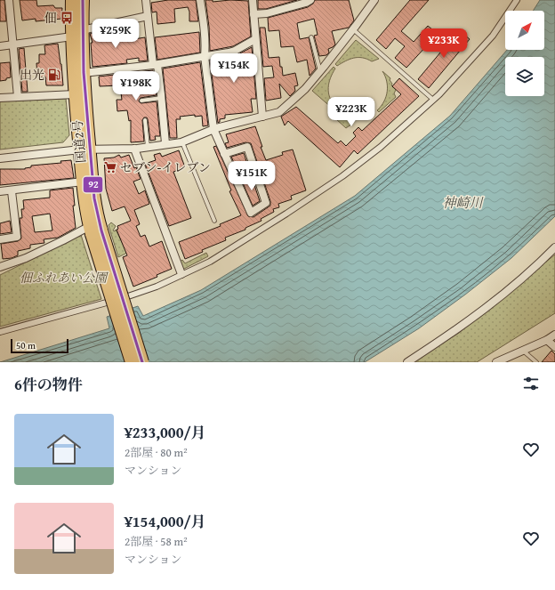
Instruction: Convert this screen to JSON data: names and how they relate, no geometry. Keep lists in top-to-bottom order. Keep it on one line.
{"streets":{"highway":["国道2号"]},"water":["神崎川"],"parks":["佃ふれあい公園"],"places":{"bus stop":["佃"],"fuel station":["出光"],"supermarket":["セブン-イレブン"]},"lines":["transit line 92"],"scale_bar":"50 m","north":"top right","page":{"price":["¥259K","¥233K","¥154K","¥198K","¥223K","¥151K"],"scale":"50 m","heading":"6件の物件","list":[{"name":"¥233,000/月","note":"2部屋 · 80 m² · マンション"},{"name":"¥154,000/月","note":"2部屋 · 58 m² · マンション"}]}}
